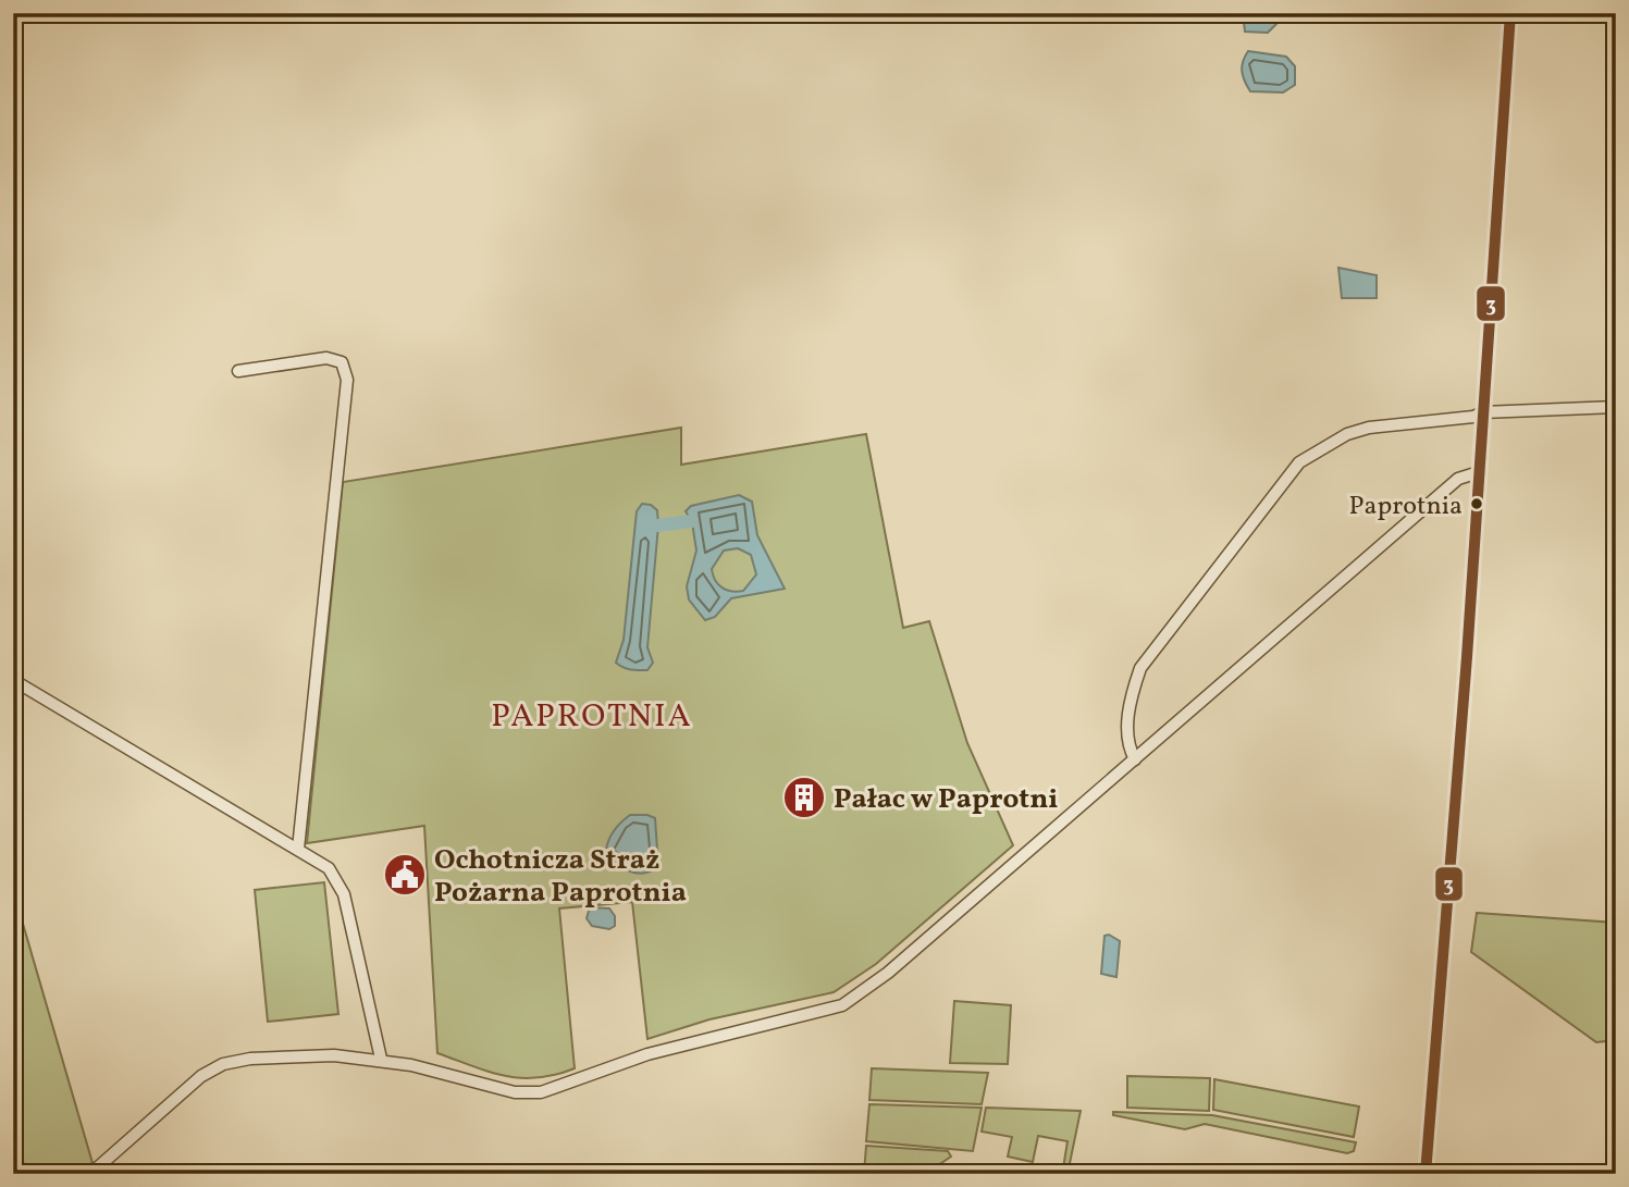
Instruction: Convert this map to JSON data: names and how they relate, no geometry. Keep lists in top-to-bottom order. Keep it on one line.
{"districts":["PAPROTNIA"],"places":{"other":["Paprotnia"],"building":["Pałac w Paprotni"],"public building":["Ochotnicza Straż Pożarna Paprotnia"]},"lines":["transit line 3"]}
